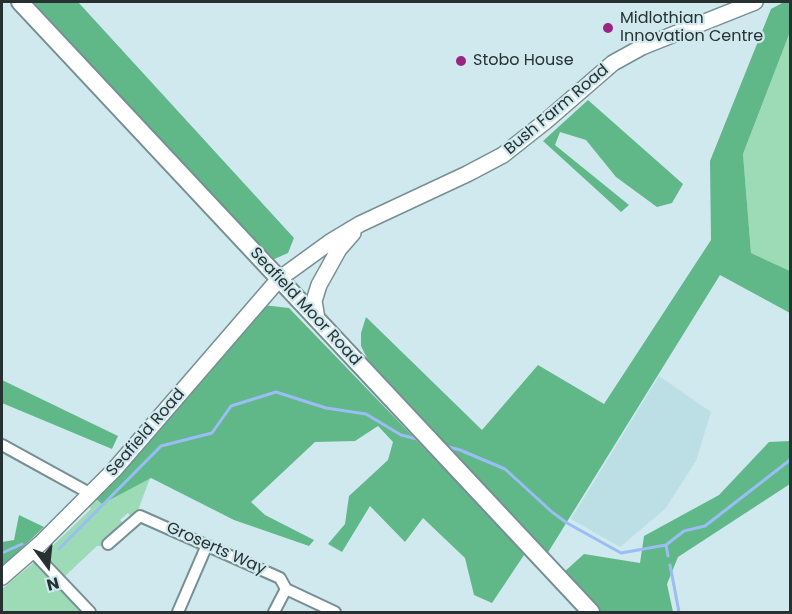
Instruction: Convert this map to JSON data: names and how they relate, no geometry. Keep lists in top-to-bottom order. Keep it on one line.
{"streets":{"main road":["Seafield Moor Road"],"street":["Bush Farm Road","Seafield Road","Groserts Way"]},"crossings":[["Bush Farm Road","Seafield Moor Road"],["Bush Farm Road","Seafield Road"],["Seafield Moor Road","Seafield Road"]],"places":["Midlothian Innovation Centre","Stobo House"],"north":"bottom"}
